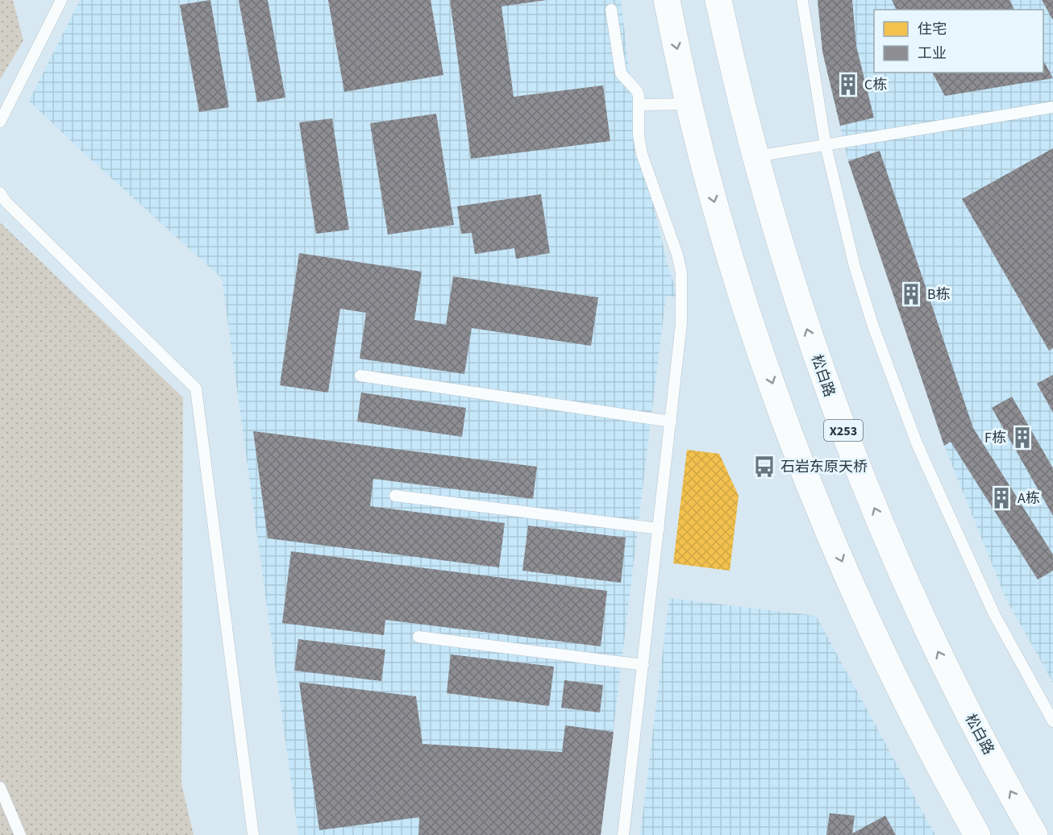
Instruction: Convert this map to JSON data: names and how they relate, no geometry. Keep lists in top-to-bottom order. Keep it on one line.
{"streets":{"main road":["松白路","X253"]},"places":{"building":["C栋","B栋","F栋","A栋"],"bus stop":["石岩东原天桥"]},"legend":["住宅","工业"]}
